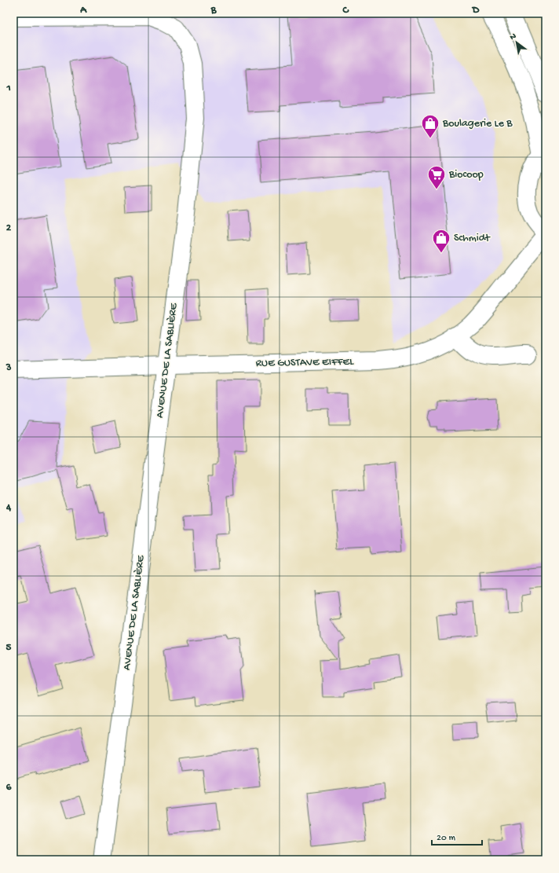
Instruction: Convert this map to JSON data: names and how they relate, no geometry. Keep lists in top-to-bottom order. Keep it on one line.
{"streets":{"street":["AVENUE DE LA SABLIÈRE","RUE GUSTAVE EIFFEL"]},"crossings":[["AVENUE DE LA SABLIÈRE","RUE GUSTAVE EIFFEL"]],"places":{"shop":["Boulagerie Le B","Schmidt"],"supermarket":["Biocoop"]},"scale_bar":"20 m","north":"top left","grid":{"columns":["A","B","C","D"],"rows":["1","2","3","4","5","6"]}}
